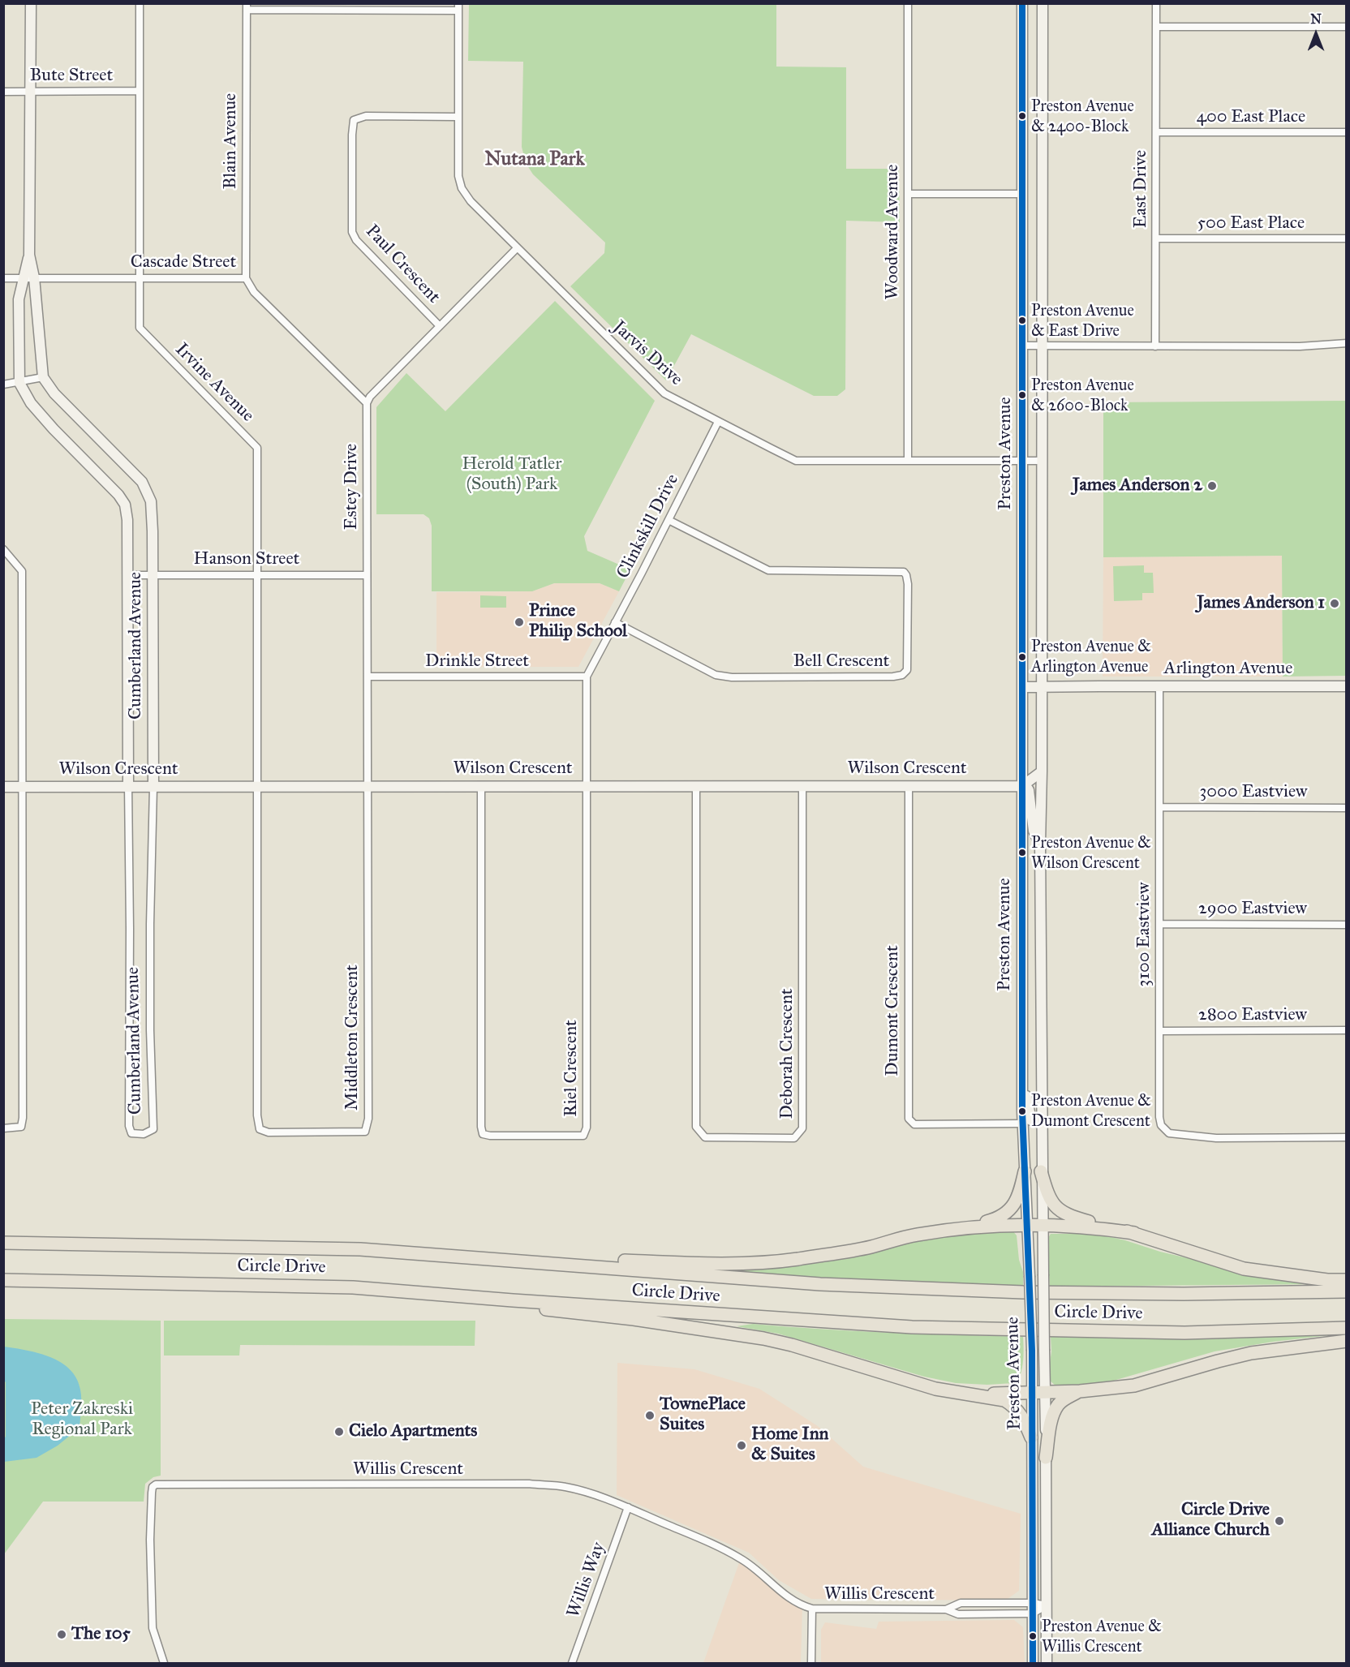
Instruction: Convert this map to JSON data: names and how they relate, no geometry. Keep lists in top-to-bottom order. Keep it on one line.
{"streets":{"highway":["Circle Drive"],"main road":["Preston Avenue","Cumberland Avenue","Arlington Avenue","Wilson Crescent"],"street":["Bute Street","400 East Place","Blain Avenue","East Drive","500 East Place","Woodward Avenue","Cascade Street","Paul Crescent","Jarvis Drive","Irvine Avenue","Estey Drive","Clinkskill Drive","Hanson Street","Drinkle Street","Bell Crescent","3000 Eastview","2900 Eastview","3100 Eastview","Dumont Crescent","2800 Eastview","Middleton Crescent","Deborah Crescent","Riel Crescent","Willis Crescent","Willis Way"]},"crossings":[["Bute Street","Irvine Avenue"],["400 East Place","East Drive"],["Blain Avenue","Cascade Street"],["East Drive","500 East Place"],["Woodward Avenue","Jarvis Drive"],["Cascade Street","Irvine Avenue"],["Cascade Street","Estey Drive"],["Paul Crescent","Jarvis Drive"],["Jarvis Drive","Preston Avenue"],["Jarvis Drive","Clinkskill Drive"],["Irvine Avenue","Hanson Street"],["Irvine Avenue","Wilson Crescent"],["Irvine Avenue","Middleton Crescent"],["Preston Avenue","Arlington Avenue"],["Preston Avenue","Wilson Crescent"],["Preston Avenue","Dumont Crescent"],["Preston Avenue","Willis Crescent"],["Estey Drive","Hanson Street"],["Estey Drive","Drinkle Street"],["Estey Drive","Wilson Crescent"],["Estey Drive","Middleton Crescent"],["Clinkskill Drive","Drinkle Street"],["Clinkskill Drive","Bell Crescent"],["Clinkskill Drive","Wilson Crescent"],["Clinkskill Drive","Riel Crescent"],["Hanson Street","Cumberland Avenue"],["Cumberland Avenue","Wilson Crescent"],["Arlington Avenue","3100 Eastview"],["Wilson Crescent","Dumont Crescent"],["Wilson Crescent","Middleton Crescent"],["Wilson Crescent","Deborah Crescent"],["Wilson Crescent","Riel Crescent"],["3000 Eastview","3100 Eastview"],["2900 Eastview","3100 Eastview"],["3100 Eastview","2800 Eastview"],["Willis Crescent","Willis Way"]],"districts":["Nutana Park"],"parks":["Herold Tatler (South) Park","Peter Zakreski Regional Park"],"places":["Preston Avenue & 2400-Block","Preston Avenue & East Drive","Preston Avenue & 2600-Block","James Anderson 2","James Anderson 1","Prince Philip School","Preston Avenue & Arlington Avenue","Preston Avenue & Wilson Crescent","Preston Avenue & Dumont Crescent","TownePlace Suites","Cielo Apartments","Home Inn & Suites","Circle Drive Alliance Church","The 105","Preston Avenue & Willis Crescent"],"north":"top"}
